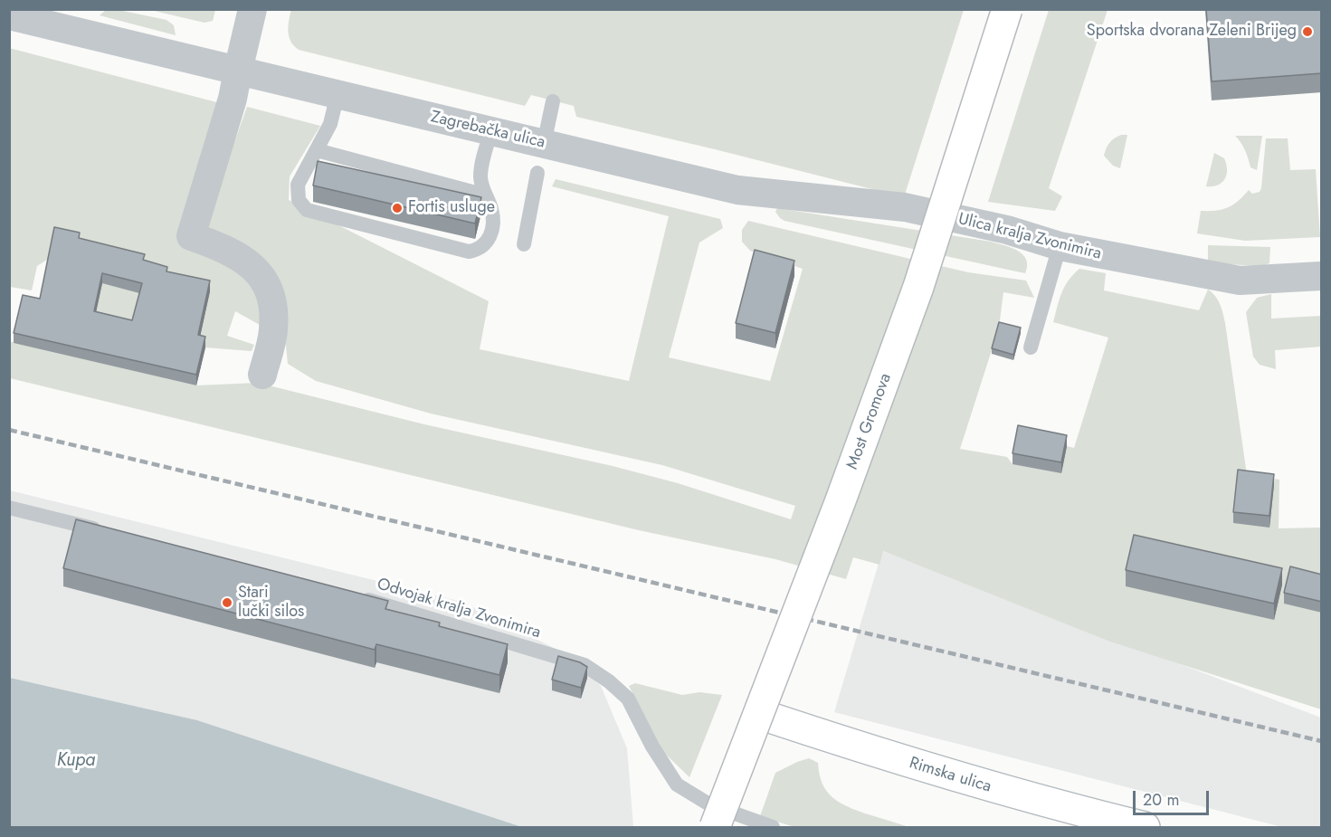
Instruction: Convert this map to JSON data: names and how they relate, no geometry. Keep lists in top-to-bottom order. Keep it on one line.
{"streets":{"main road":["Most Gromova","Rimska ulica"],"street":["Zagrebačka ulica","Ulica kralja Zvonimira"],"lane":["Odvojak kralja Zvonimira"]},"crossings":[["Zagrebačka ulica","Ulica kralja Zvonimira"],["Most Gromova","Odvojak kralja Zvonimira"],["Most Gromova","Rimska ulica"]],"water":["Kupa"],"places":["Sportska dvorana Zeleni Brijeg","Fortis usluge","Stari lučki silos"],"scale_bar":"20 m"}
